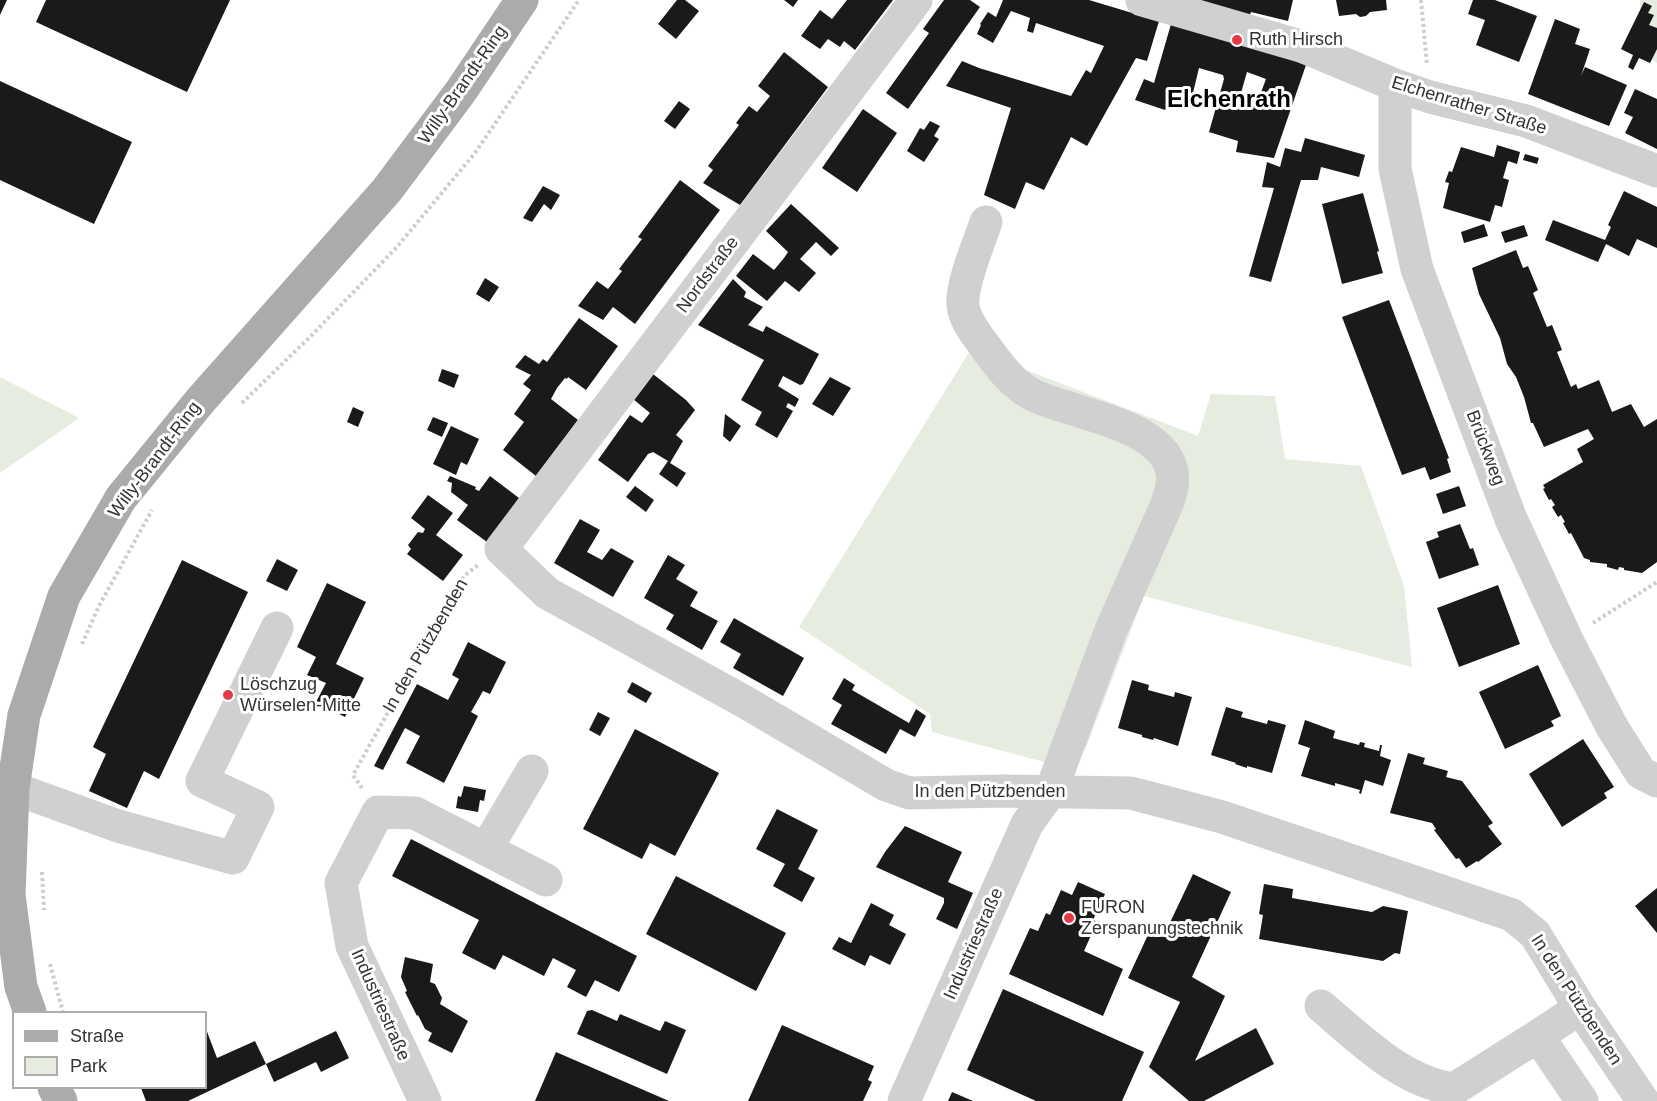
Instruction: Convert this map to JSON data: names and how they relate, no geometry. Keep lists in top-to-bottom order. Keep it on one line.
{"streets":{"main road":["Willy-Brandt-Ring"],"street":["Elchenrather Straße","Nordstraße","Brückweg","In den Pützbenden","Industriestraße"]},"crossings":[["Elchenrather Straße","Brückweg"],["Nordstraße","In den Pützbenden"],["In den Pützbenden","Industriestraße"]],"districts":["Elchenrath"],"places":["Ruth Hirsch","Löschzug Würselen-Mitte","FURON Zerspanungstechnik"],"legend":["Straße","Park"]}
